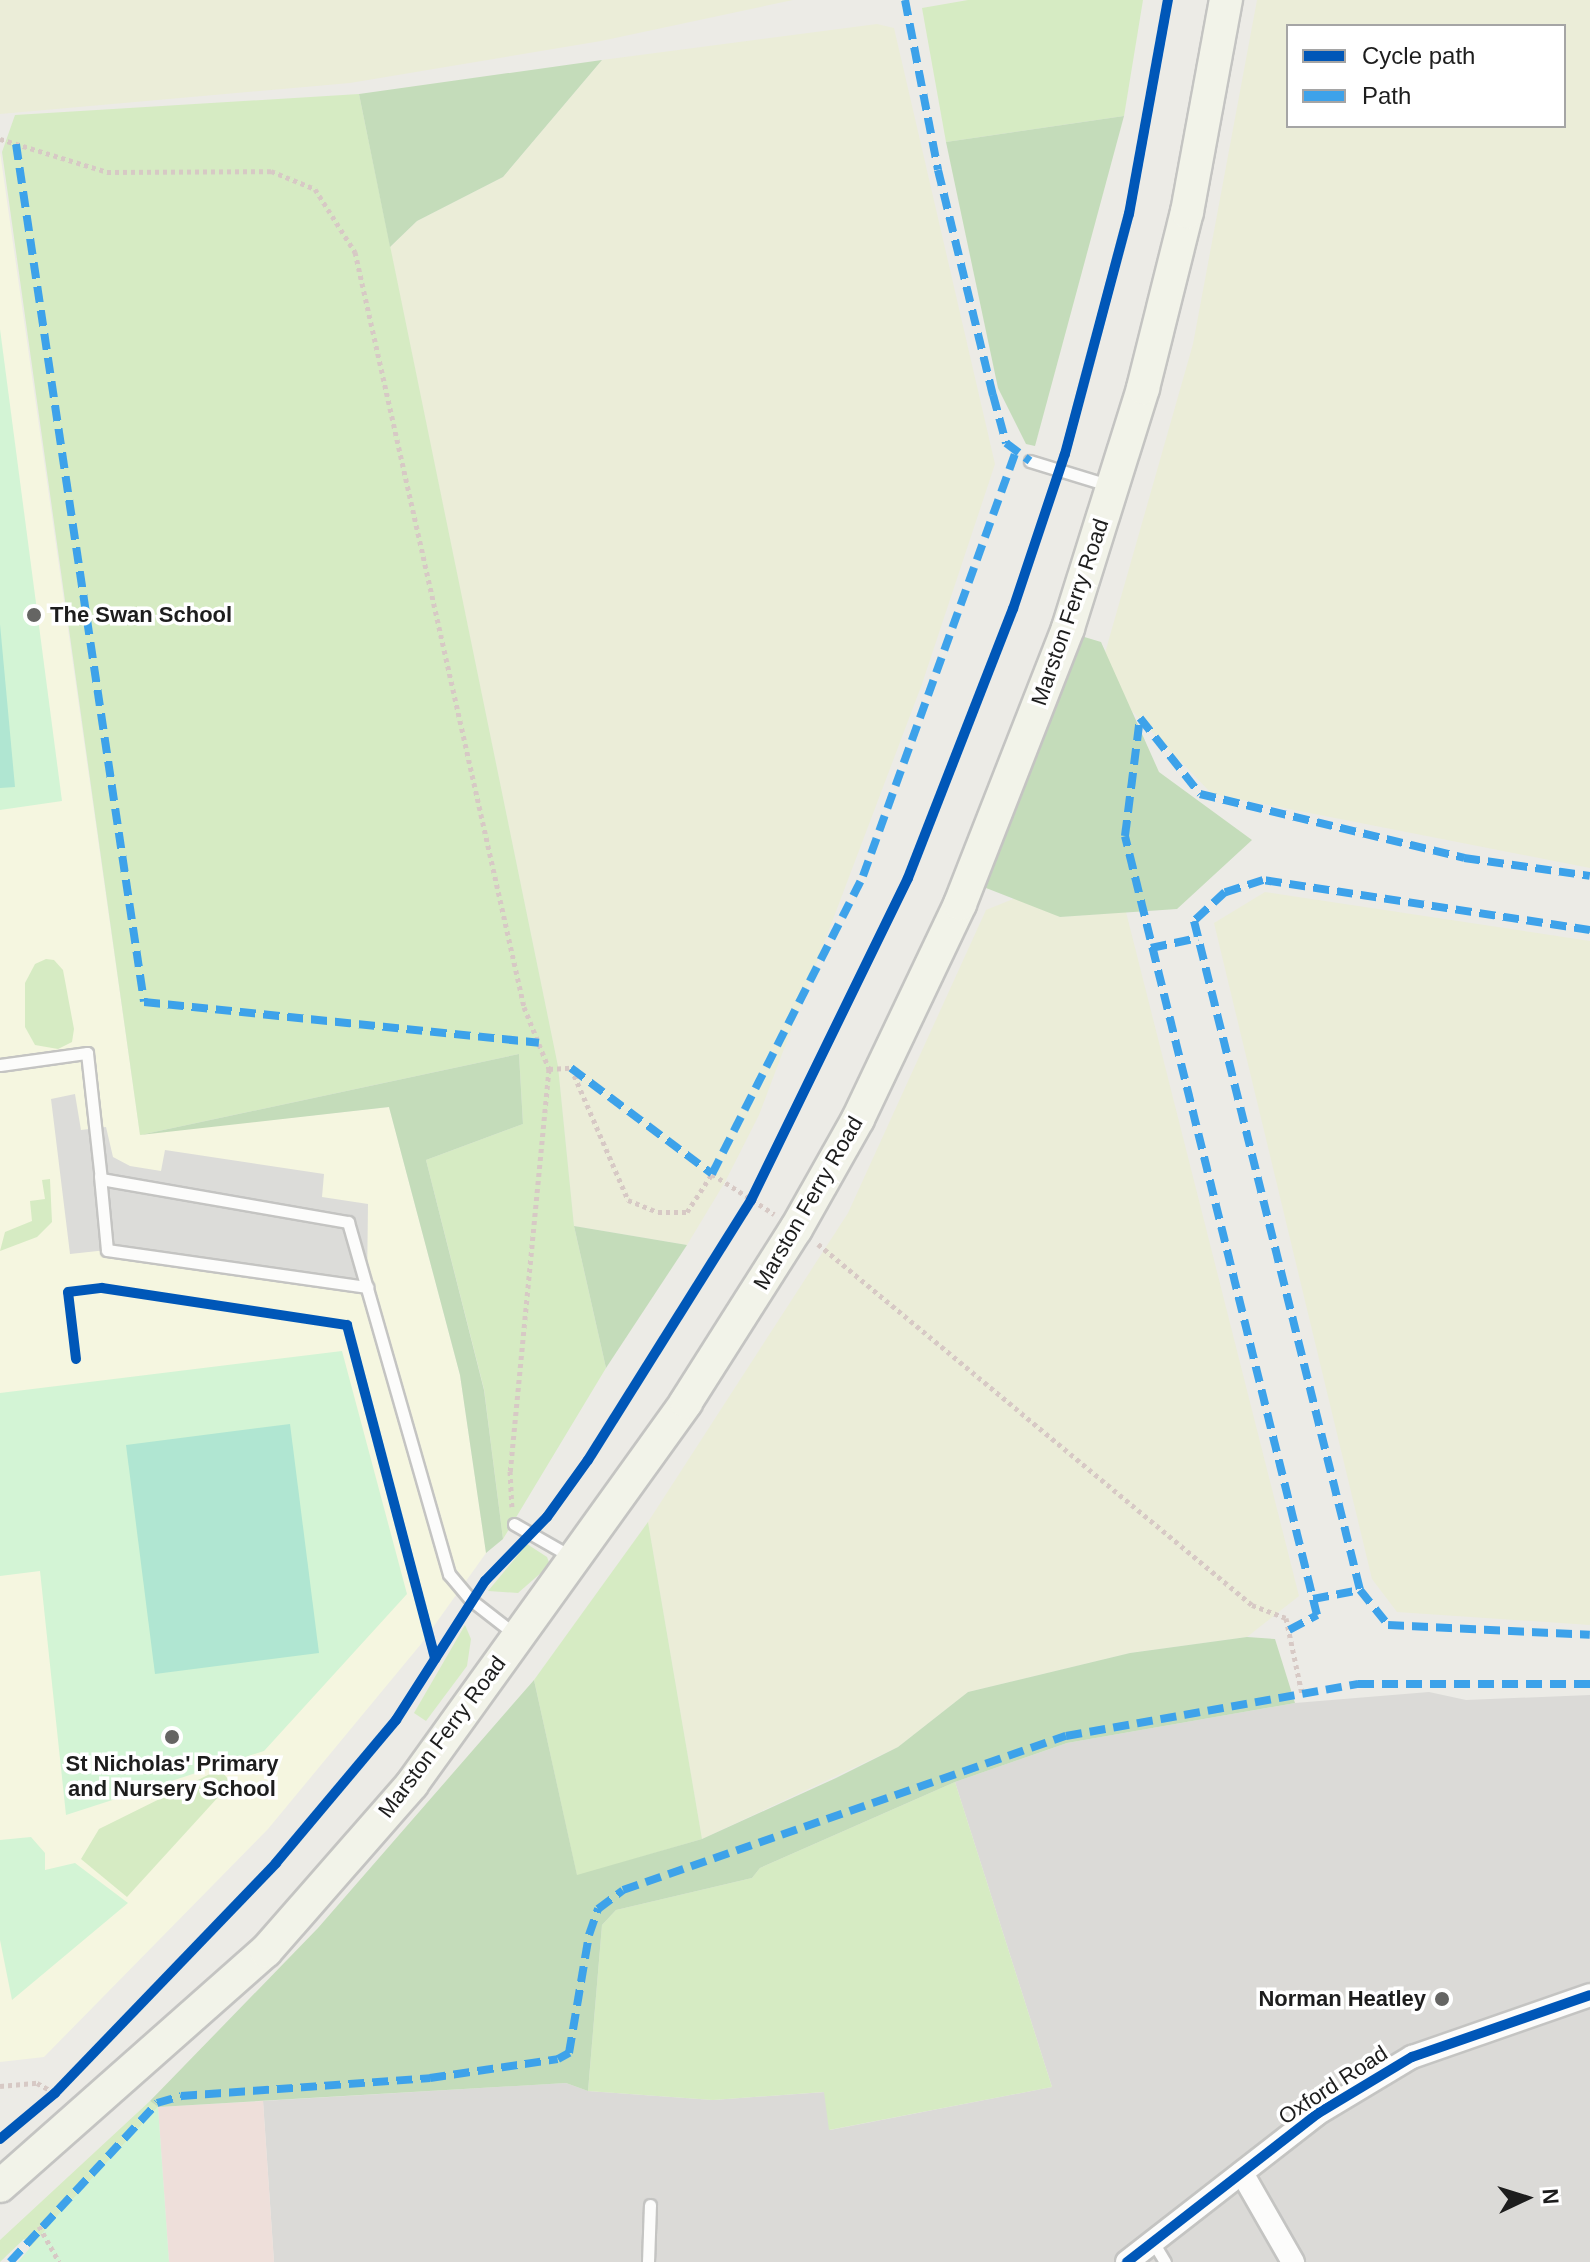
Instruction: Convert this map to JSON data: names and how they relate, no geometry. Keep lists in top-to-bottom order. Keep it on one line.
{"streets":{"main road":["Marston Ferry Road"],"street":["Oxford Road"]},"places":["The Swan School","St Nicholas' Primary and Nursery School","Norman Heatley"],"legend":["Cycle path","Path"],"north":"right"}
